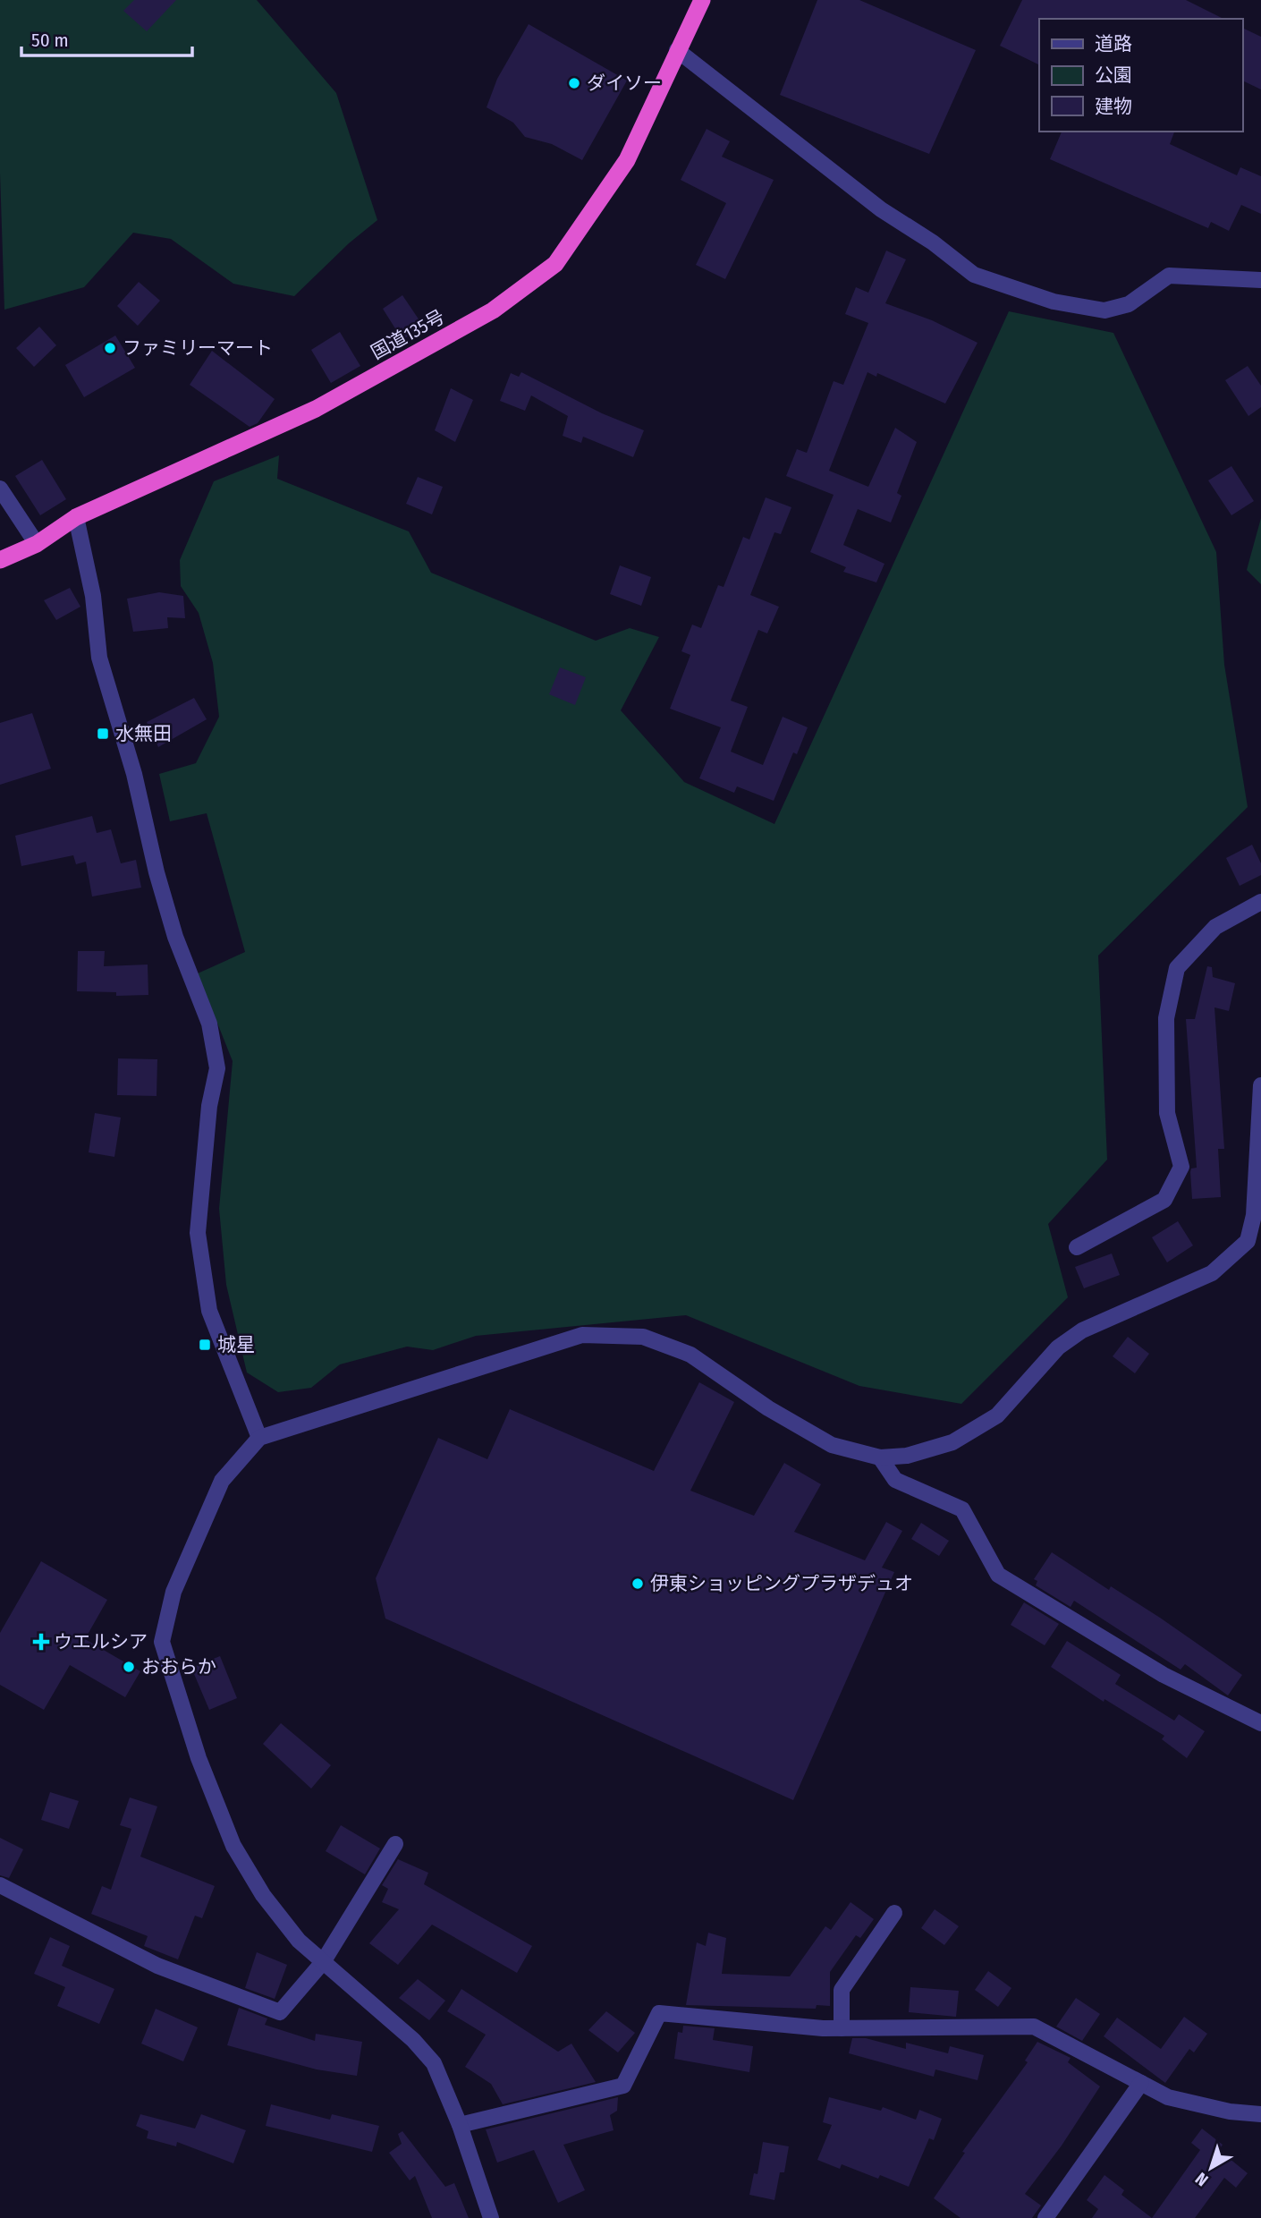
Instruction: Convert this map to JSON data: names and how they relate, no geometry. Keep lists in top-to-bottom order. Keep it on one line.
{"streets":{"highway":["国道135号"]},"places":{"other":["ダイソー","ファミリーマート","伊東ショッピングプラザデュオ","おおらか"],"transit":["水無田","城星"],"health":["ウエルシア"]},"legend":["道路","公園","建物"],"scale_bar":"50 m","north":"bottom left"}
